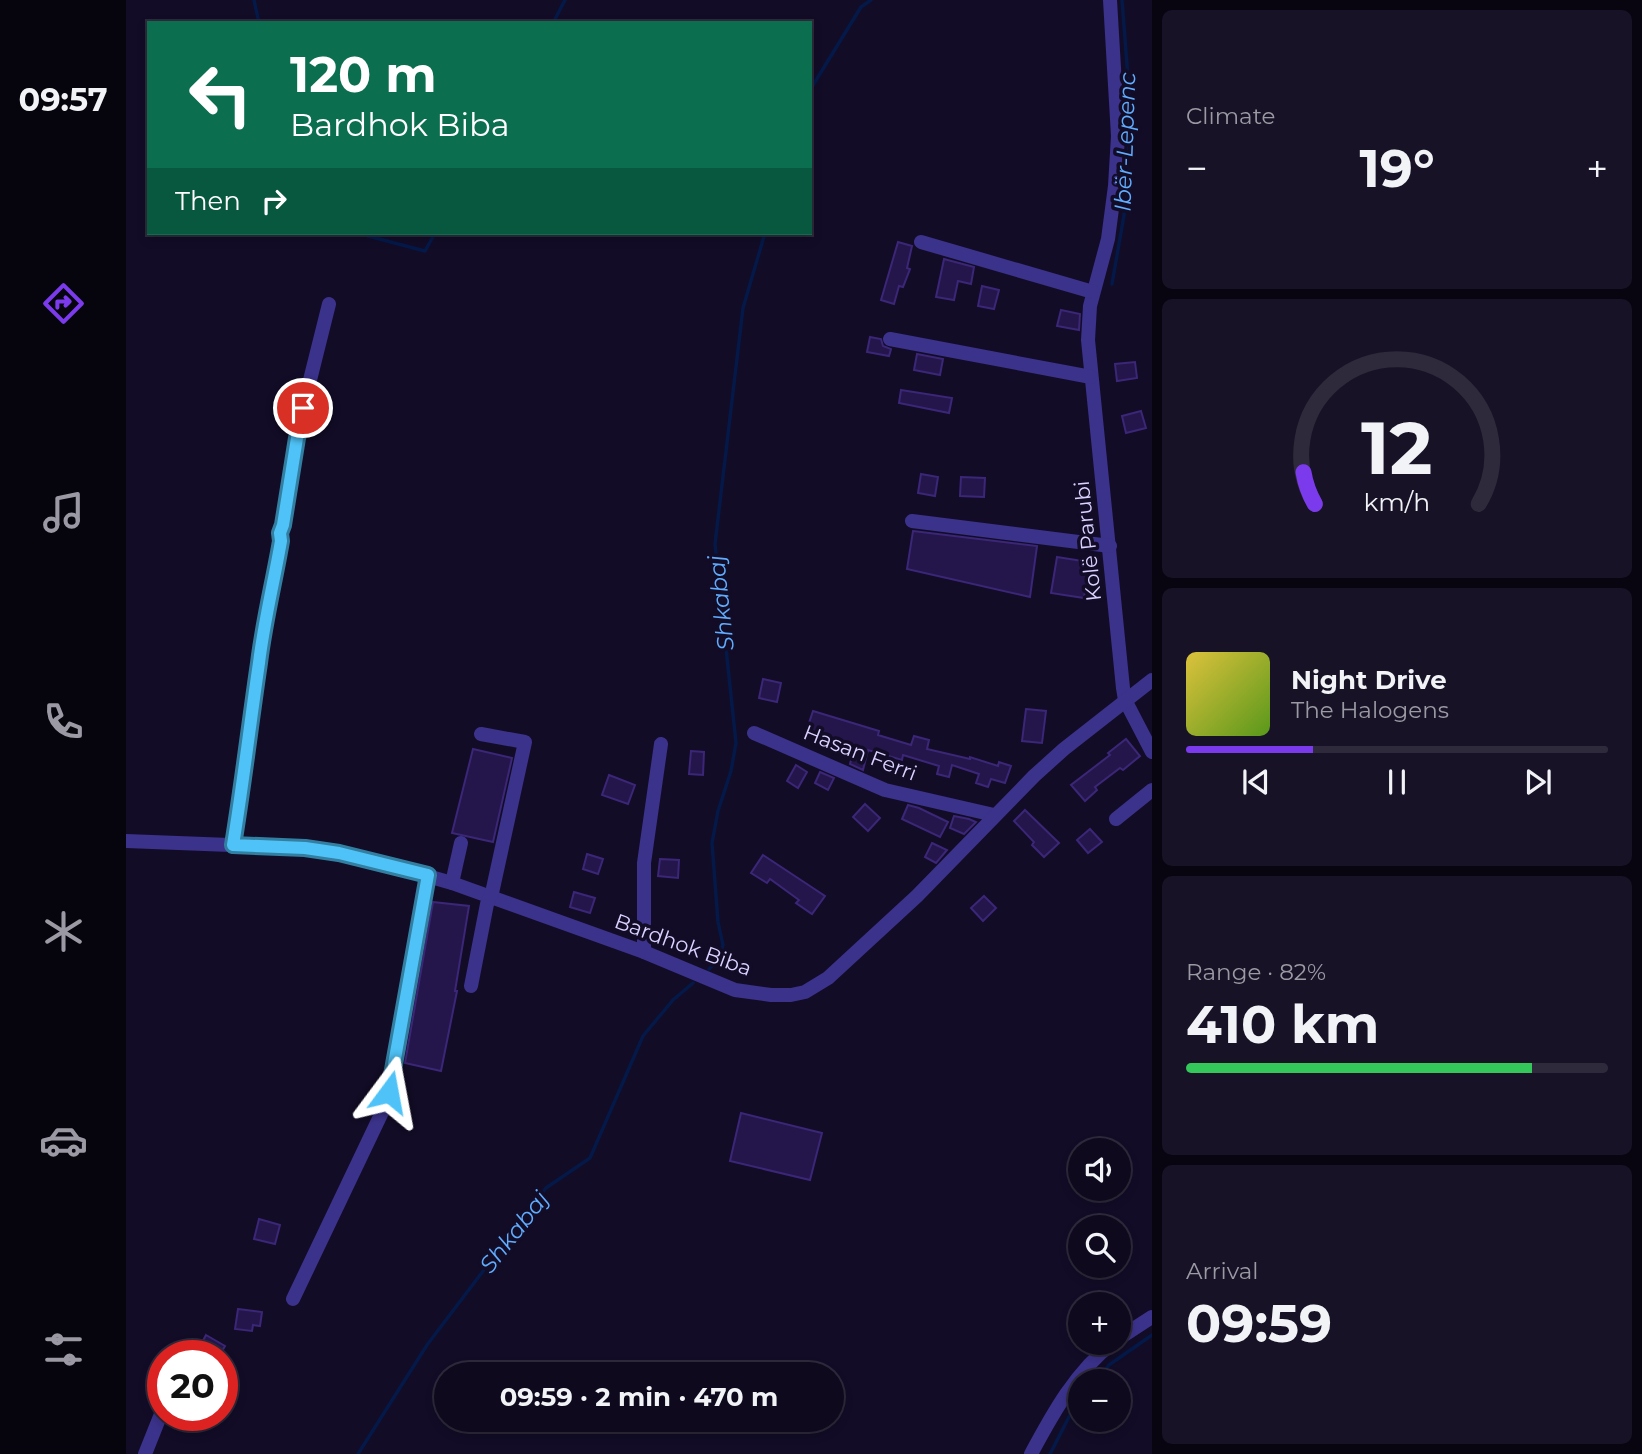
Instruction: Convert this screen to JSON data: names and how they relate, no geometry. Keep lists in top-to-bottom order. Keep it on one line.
{"streets":{"street":["Kolë Parubi","Hasan Ferri","Bardhok Biba"]},"crossings":[["Kolë Parubi","Bardhok Biba"],["Hasan Ferri","Bardhok Biba"]],"water":["Ibër-Lepenc","Shkabaj"],"page":{"tabs":"09:57","tile":["Climate",["Range · 82%","410 km"],["Arrival","09:59"]],"turn":["120 m","Bardhok Biba"],"heat":["−","19°","+"],"then":"Then","song":["Night Drive","The Halogens"],"map_buttons":["+","−"],"limit":"20","trip":"09:59 · 2 min · 470 m","gauge":["12","km/h"]}}
